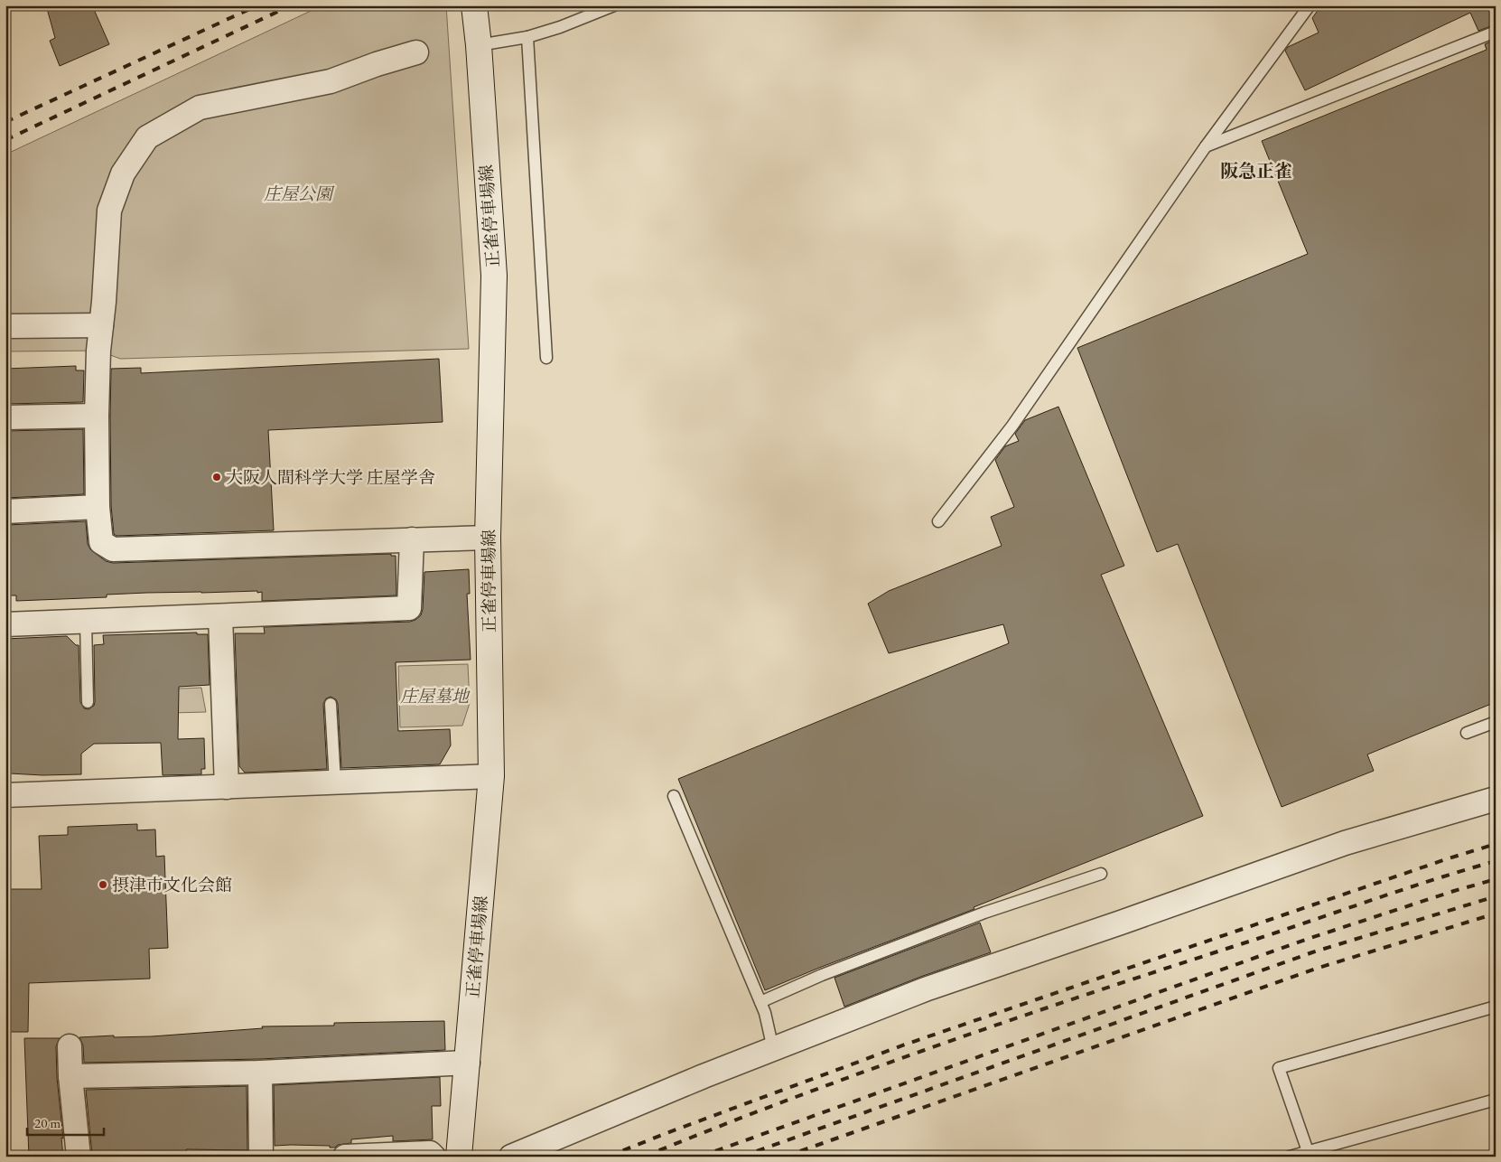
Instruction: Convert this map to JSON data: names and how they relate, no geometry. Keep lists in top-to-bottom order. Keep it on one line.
{"streets":{"main road":["正雀停車場線"]},"districts":["阪急正雀"],"parks":["庄屋公園","庄屋墓地"],"places":["大阪人間科学大学 庄屋学舎","摂津市文化会館"],"scale_bar":"20 m"}
